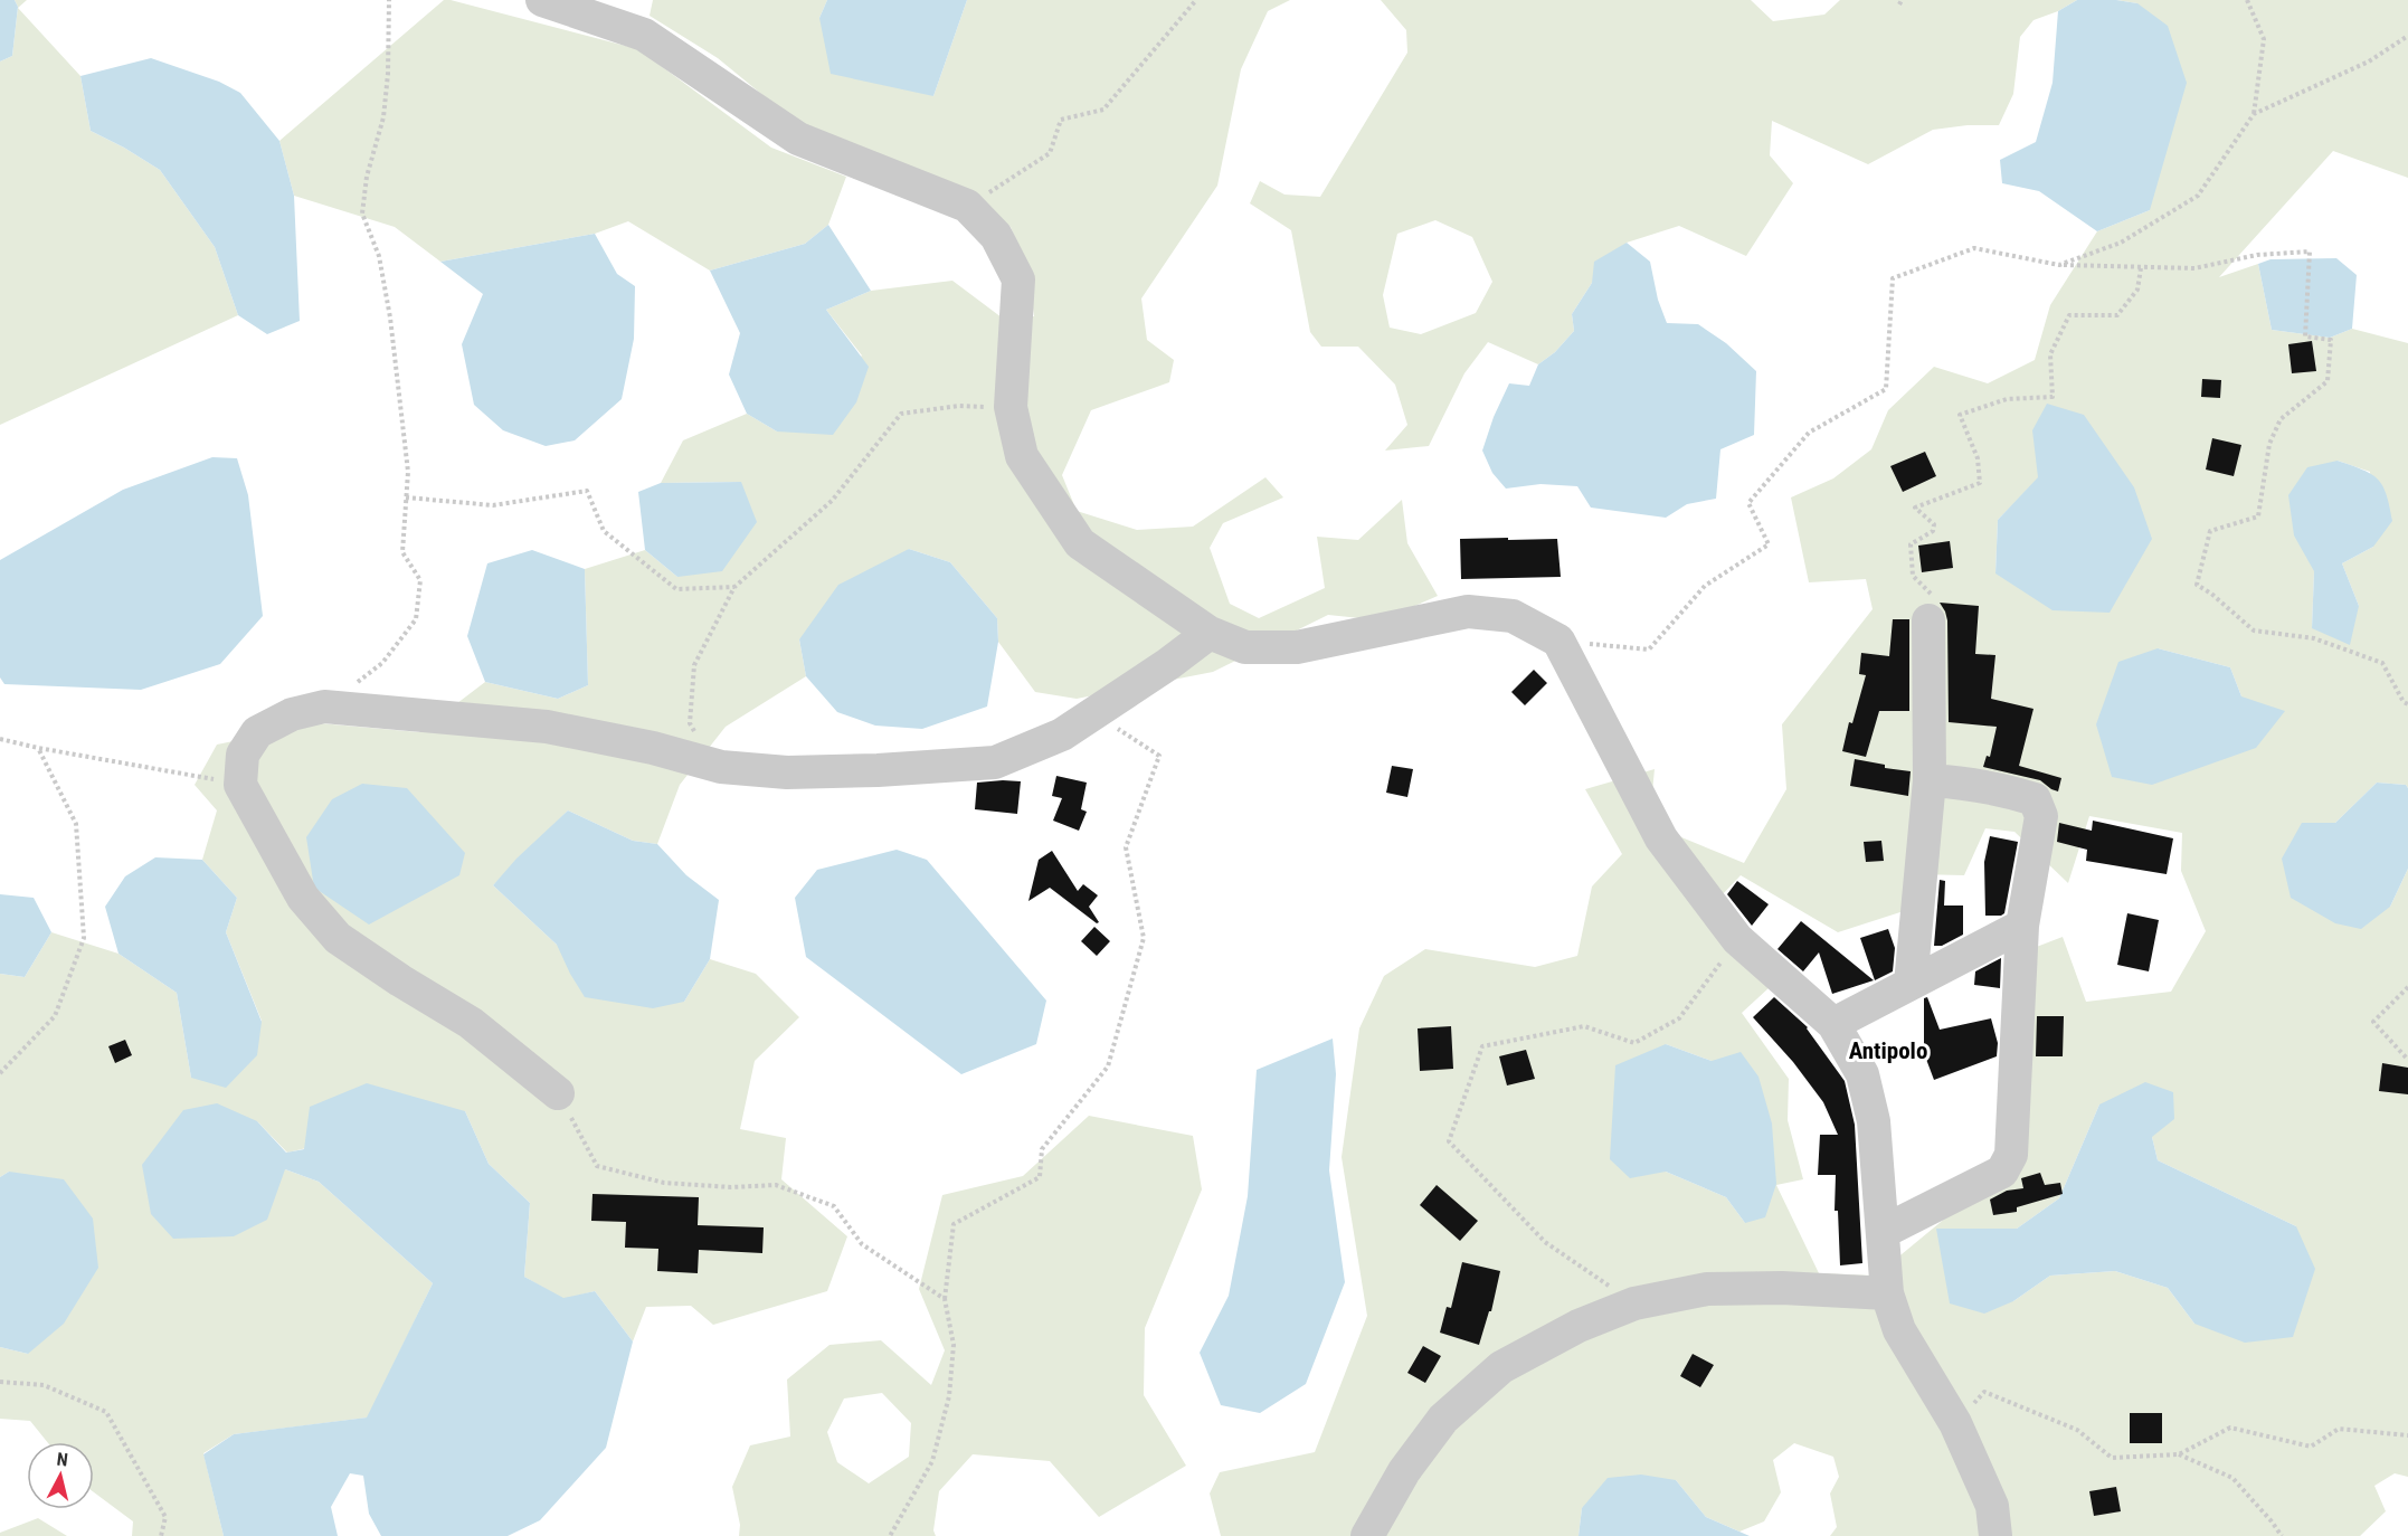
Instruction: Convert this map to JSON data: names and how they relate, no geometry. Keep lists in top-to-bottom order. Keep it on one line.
{"districts":["Antipolo"],"north":"top"}
